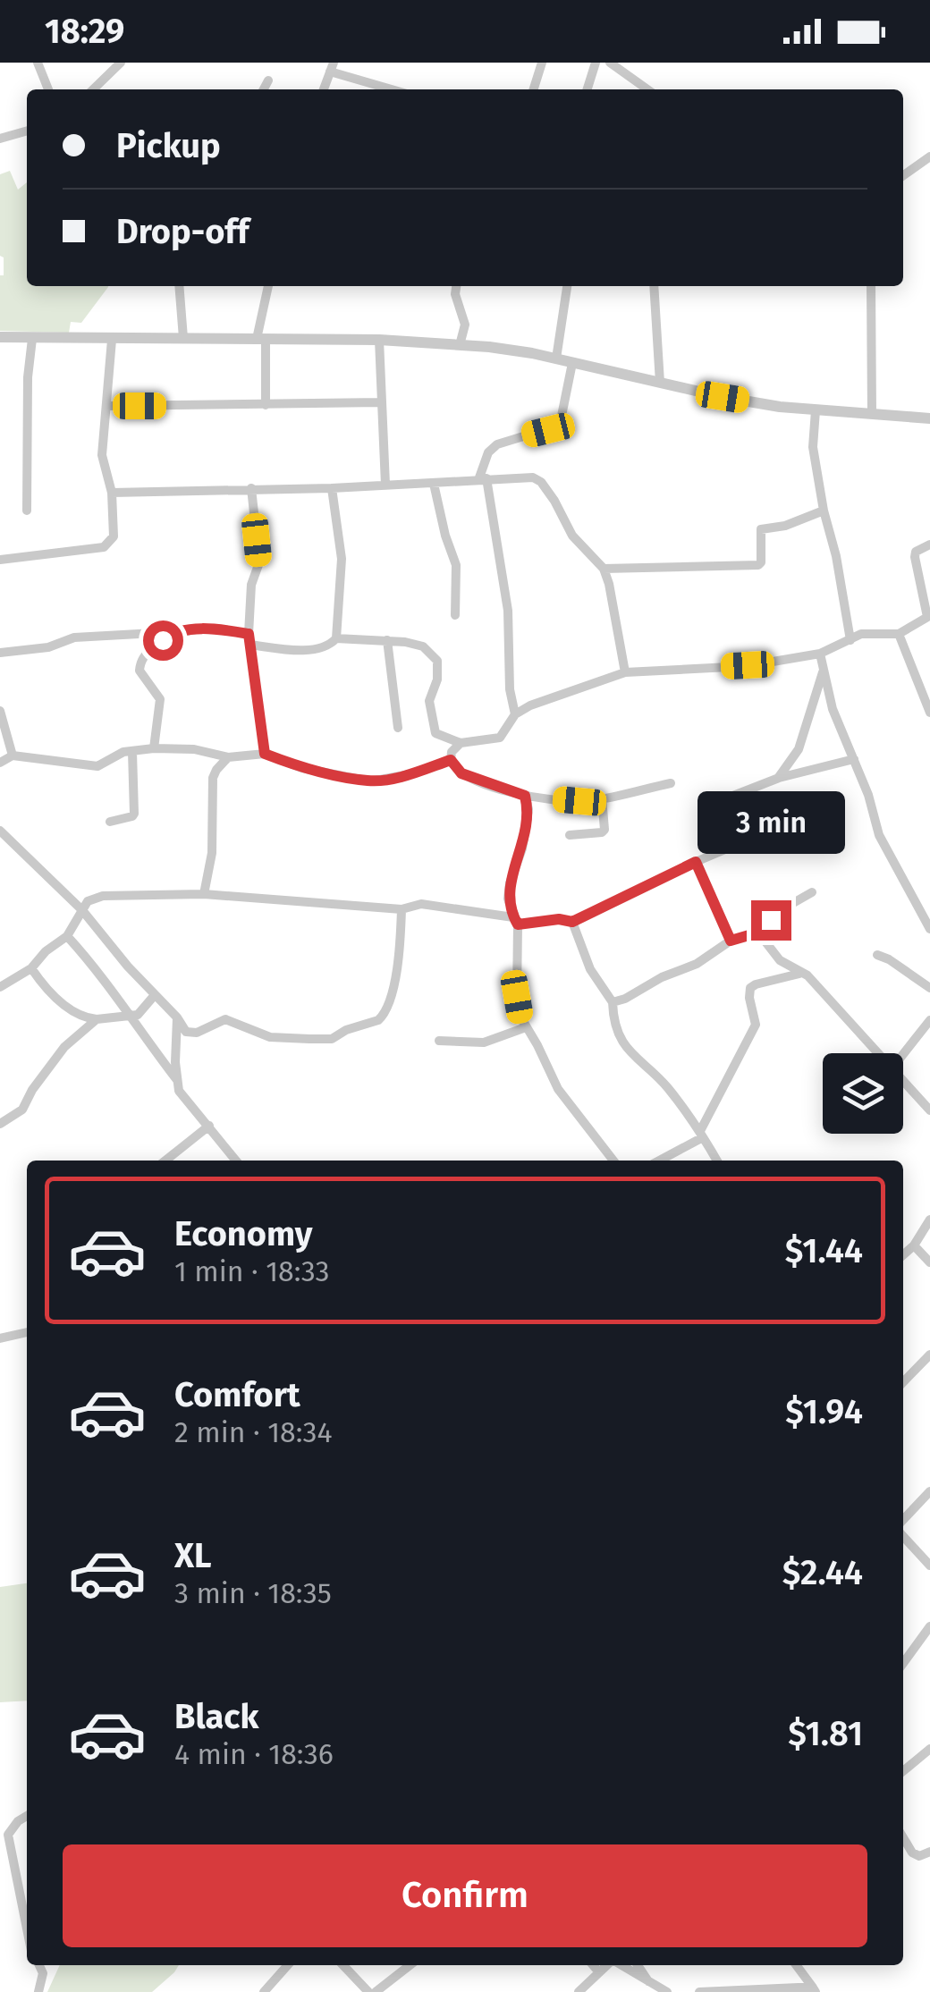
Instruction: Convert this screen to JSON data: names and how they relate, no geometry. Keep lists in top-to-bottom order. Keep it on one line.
{"page":{"status":"18:29","banner":["Pickup","Drop-off"],"bubble":"3 min","list":[{"name":"Economy","note":"1 min · 18:33","value":"$1.44"},{"name":"Comfort","note":"2 min · 18:34","value":"$1.94"},{"name":"XL","note":"3 min · 18:35","value":"$2.44"},{"name":"Black","note":"4 min · 18:36","value":"$1.81"}],"buttons":"Confirm"}}
